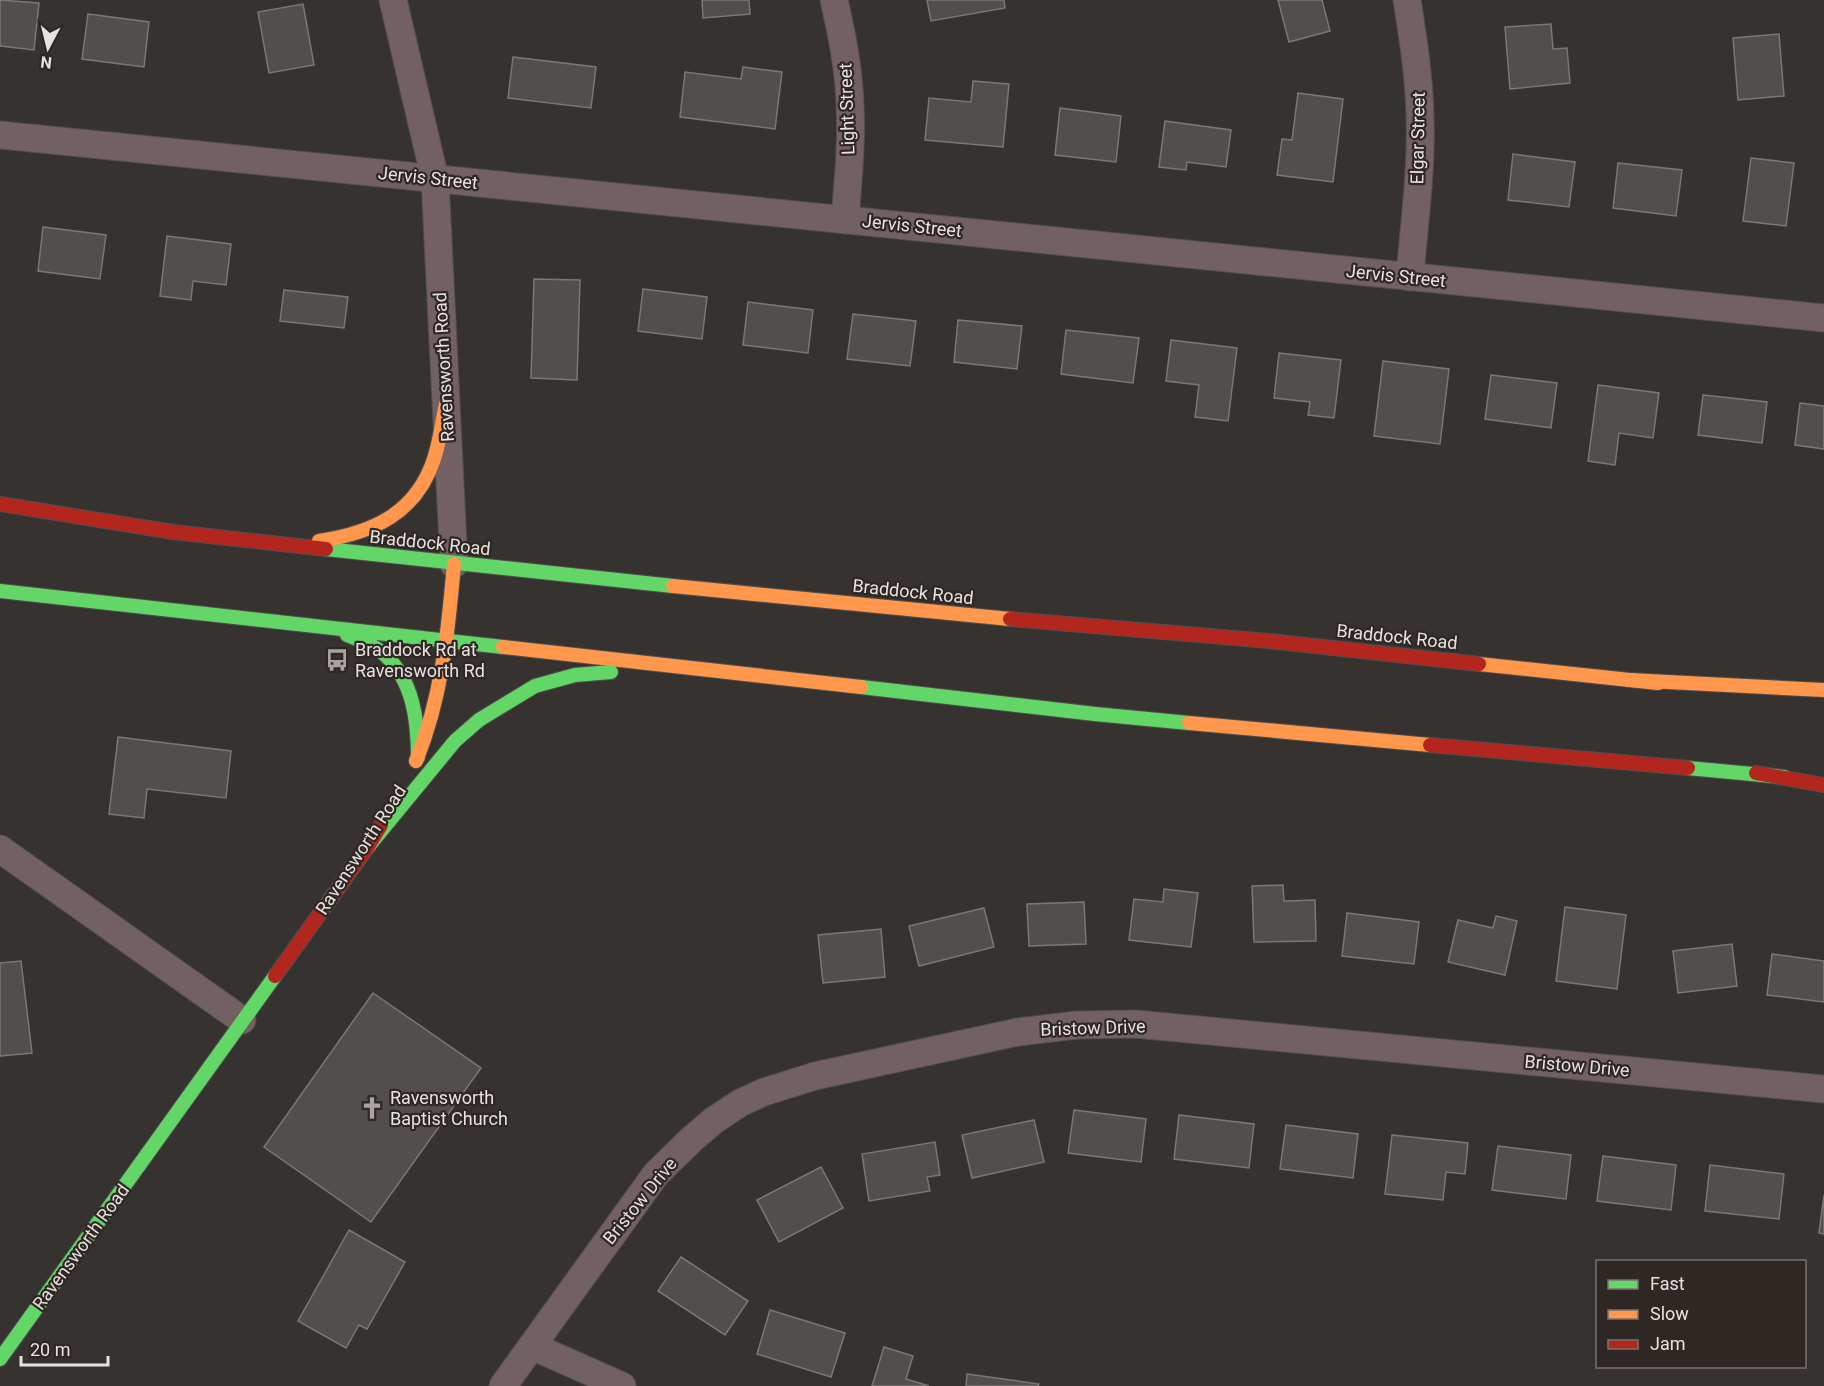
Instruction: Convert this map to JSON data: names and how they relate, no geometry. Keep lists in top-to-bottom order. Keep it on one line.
{"streets":{"main road":["Ravensworth Road","Braddock Road"],"street":["Light Street","Elgar Street","Jervis Street","Bristow Drive"]},"crossings":[["Light Street","Jervis Street"],["Elgar Street","Jervis Street"],["Jervis Street","Ravensworth Road"],["Ravensworth Road","Braddock Road"]],"places":{"bus stop":["Braddock Rd at Ravensworth Rd"],"church":["Ravensworth Baptist Church"]},"legend":["Fast","Slow","Jam"],"scale_bar":"20 m","north":"bottom"}
